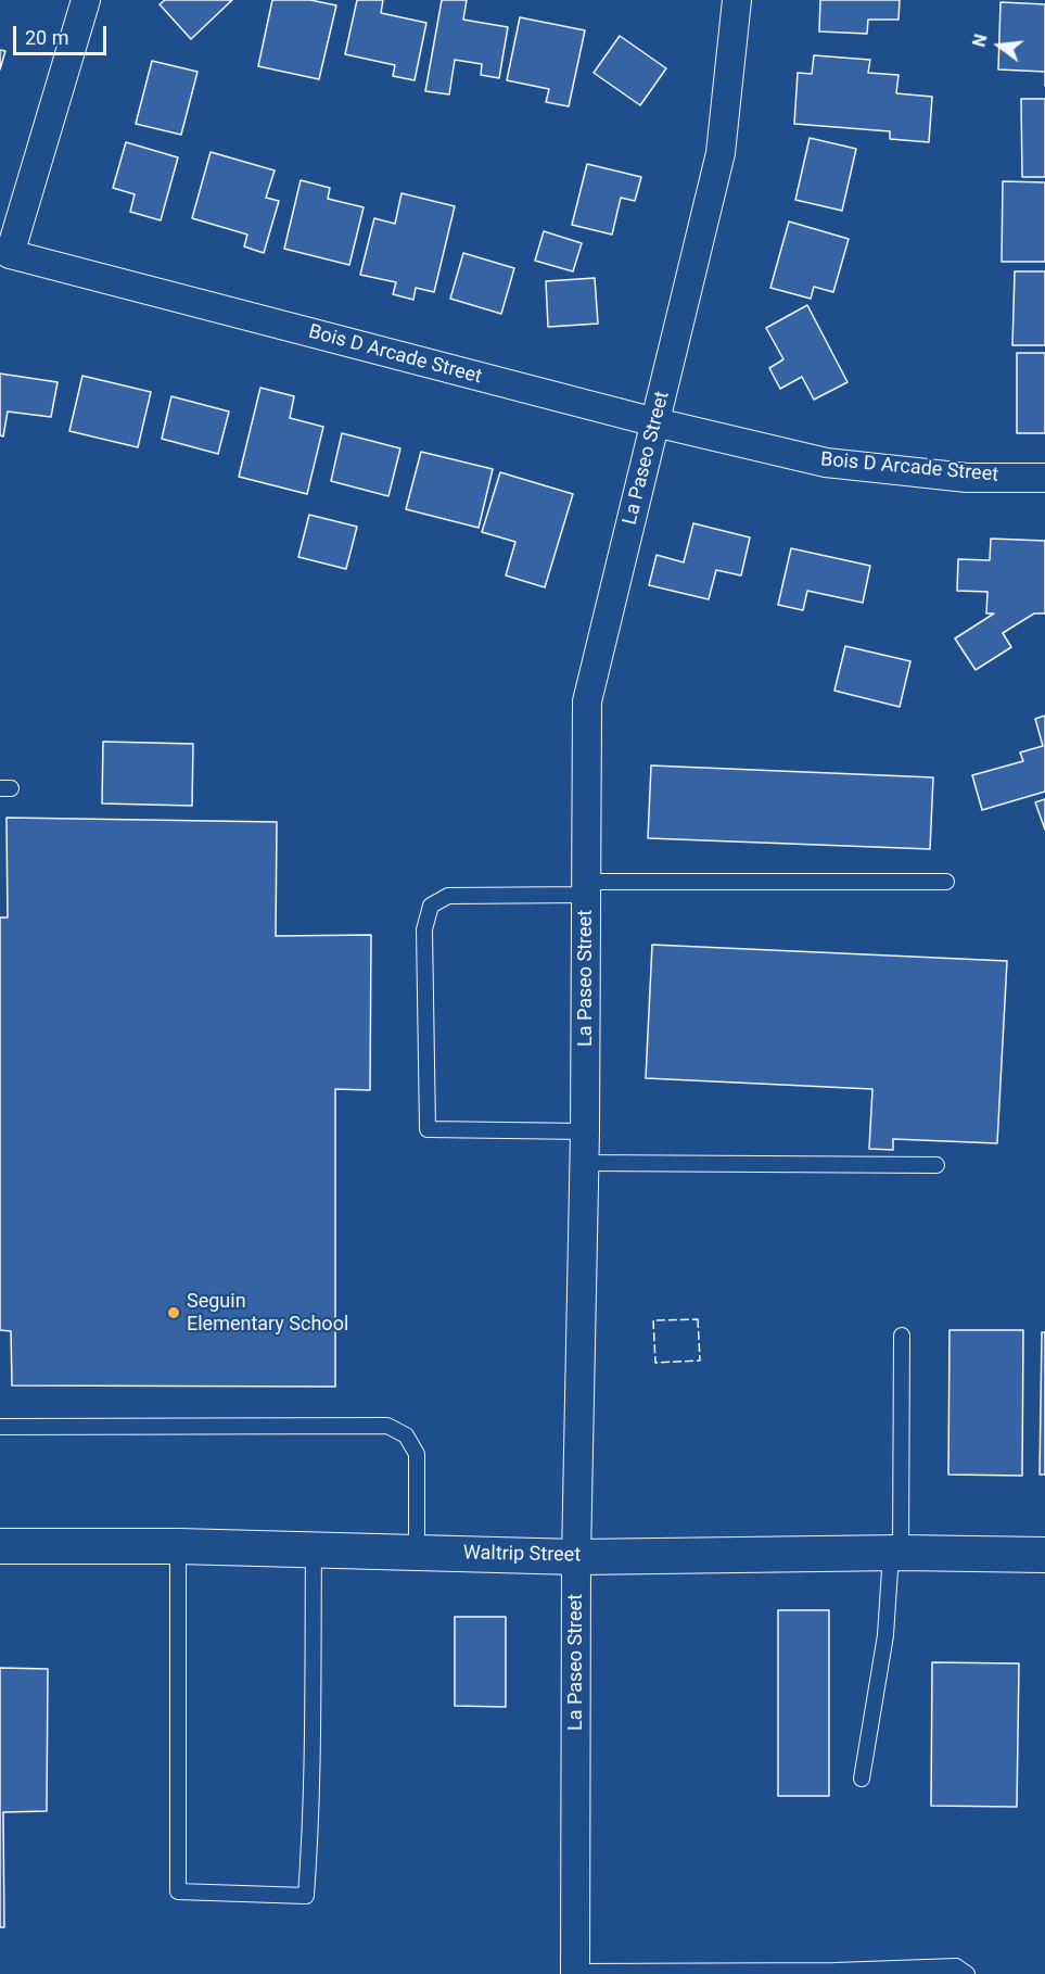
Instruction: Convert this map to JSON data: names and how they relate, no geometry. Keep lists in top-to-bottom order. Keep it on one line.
{"streets":{"street":["Bois D Arcade Street","La Paseo Street","Waltrip Street"]},"crossings":[["Bois D Arcade Street","La Paseo Street"],["La Paseo Street","Waltrip Street"]],"places":["Seguin Elementary School"],"scale_bar":"20 m","north":"left"}
